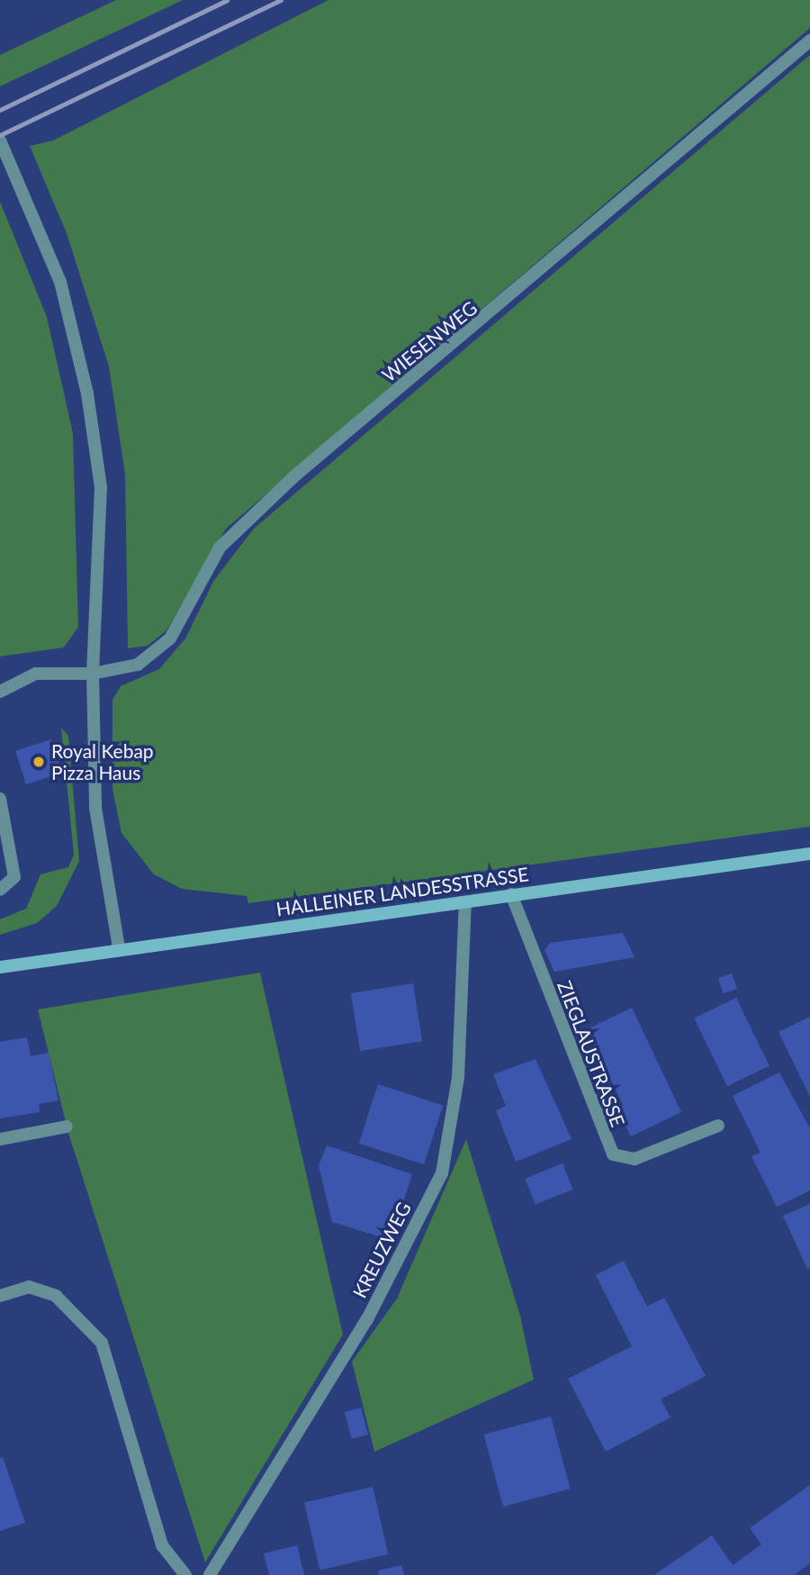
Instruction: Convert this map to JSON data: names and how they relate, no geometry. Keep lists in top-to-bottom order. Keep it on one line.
{"streets":{"main road":["HALLEINER LANDESSTRASSE"],"street":["WIESENWEG","ZIEGLAUSTRASSE","KREUZWEG"]},"crossings":[["HALLEINER LANDESSTRASSE","ZIEGLAUSTRASSE"],["HALLEINER LANDESSTRASSE","KREUZWEG"]],"places":["Royal Kebap Pizza Haus"]}
